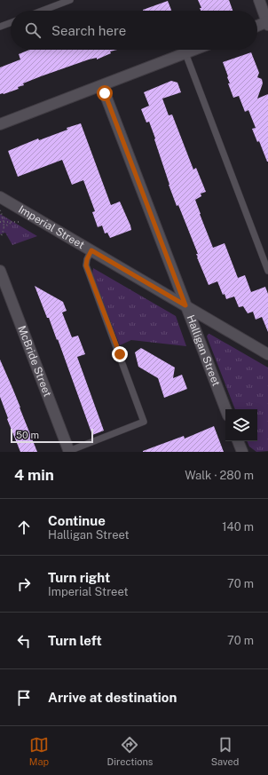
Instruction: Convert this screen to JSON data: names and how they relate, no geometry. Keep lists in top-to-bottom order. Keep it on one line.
{"streets":{"street":["Imperial Street","Halligan Street","McBride Street"]},"crossings":[["Imperial Street","Halligan Street"]],"scale_bar":"50 m","page":{"search":"Search here","scale":"50 m","heading":["4 min","Walk · 280 m"],"list":[["Continue","Halligan Street","140 m"],["Turn right","Imperial Street","70 m"],["Turn left","70 m"],"Arrive at destination"],"nav":["Map","Directions","Saved"]}}
